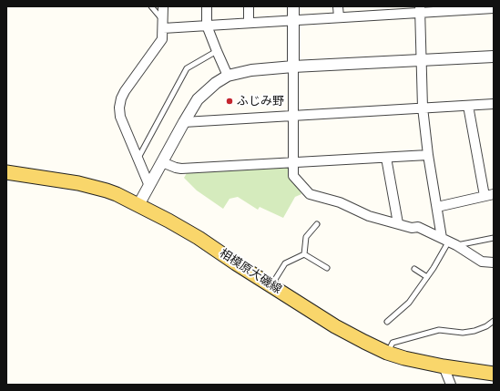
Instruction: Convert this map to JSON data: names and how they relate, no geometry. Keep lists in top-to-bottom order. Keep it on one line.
{"streets":{"main road":["相模原大磯線"]},"places":["ふじみ野"]}
